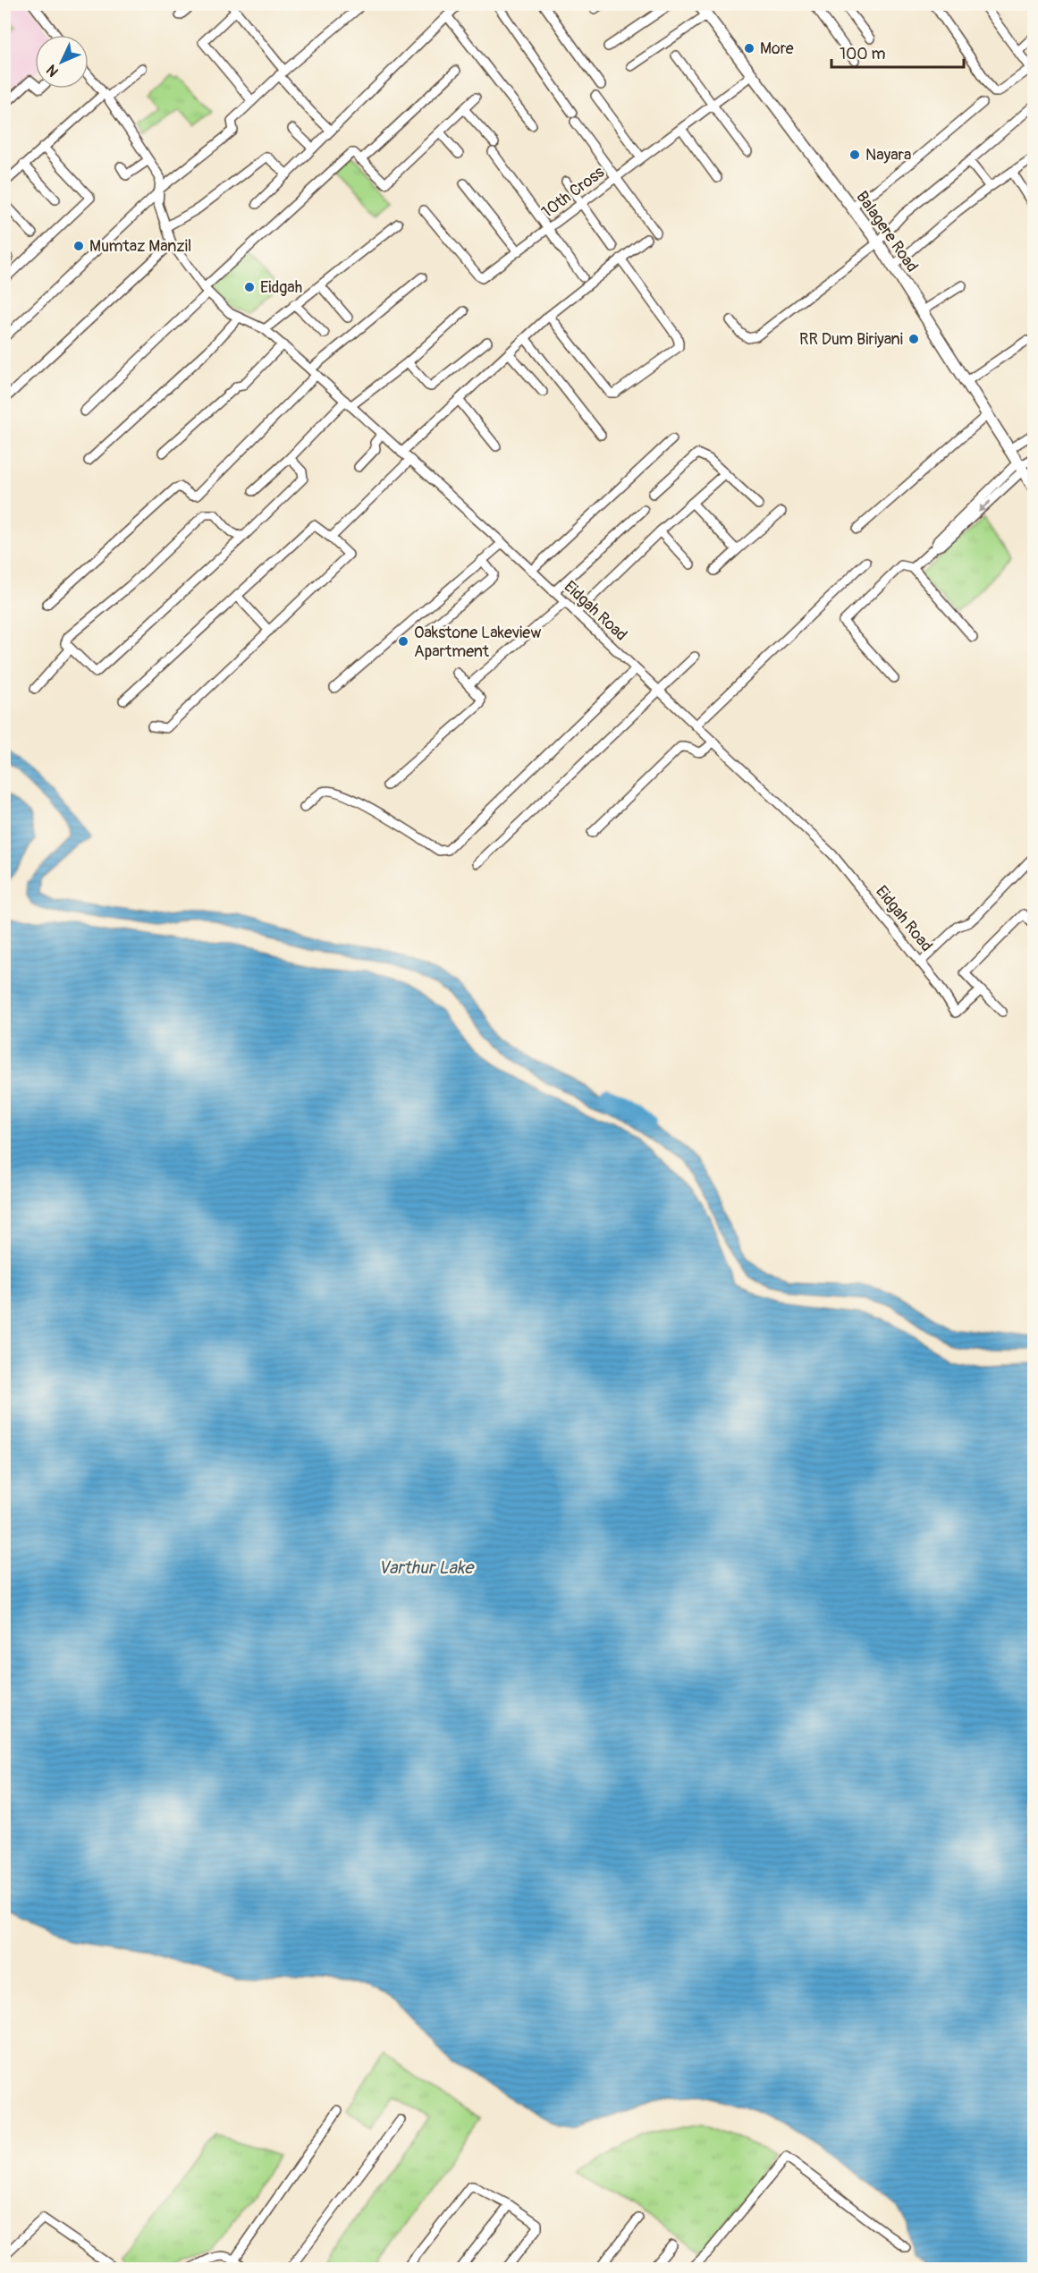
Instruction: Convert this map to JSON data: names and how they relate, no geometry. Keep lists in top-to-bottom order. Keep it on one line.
{"streets":{"street":["10th Cross","Balagere Road","Eidgah Road"]},"crossings":[["10th Cross","Balagere Road"]],"water":["Varthur Lake"],"places":["More","Nayara","Mumtaz Manzil","Eidgah","RR Dum Biriyani","Oakstone Lakeview Apartment"],"scale_bar":"100 m","north":"bottom left"}
